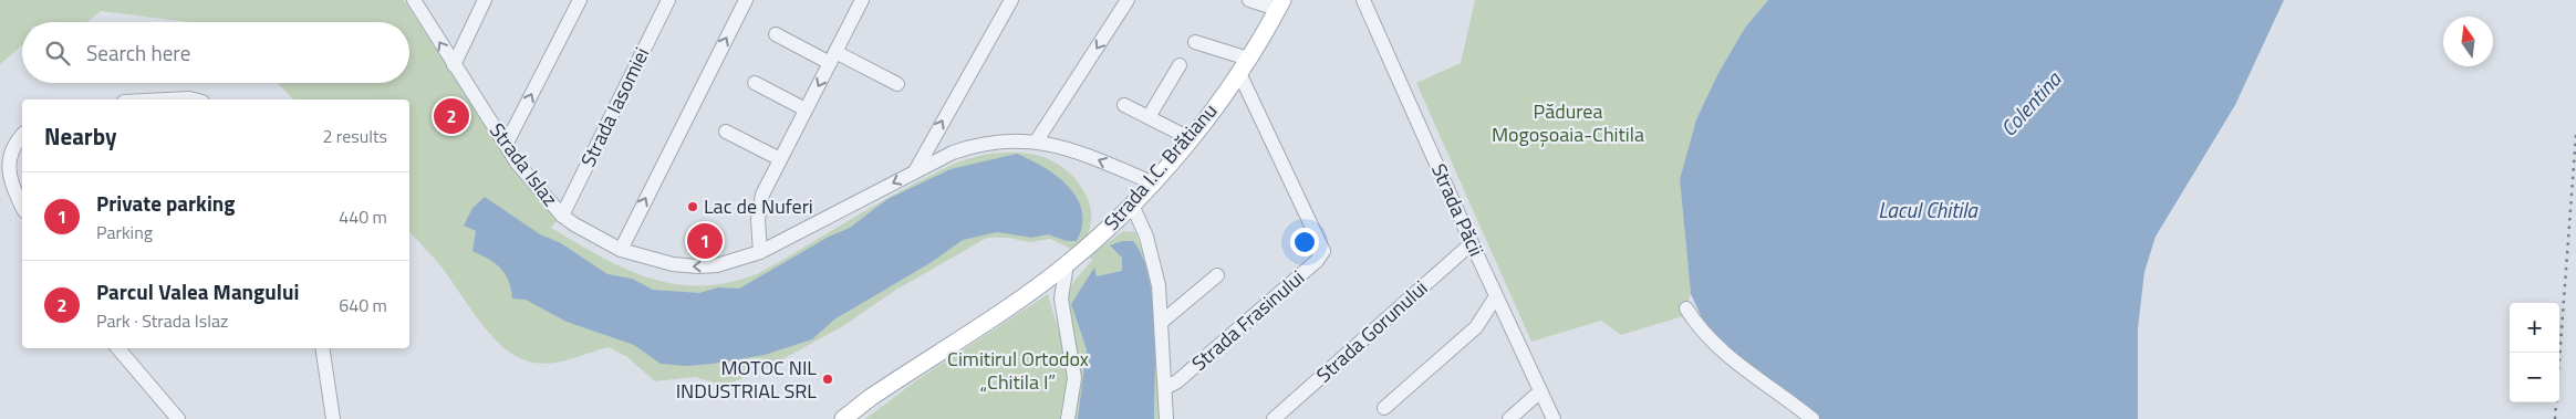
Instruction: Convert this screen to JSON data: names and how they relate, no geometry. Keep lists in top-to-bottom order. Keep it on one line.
{"streets":{"main road":["Strada I.C. Brătianu"],"street":["Strada Iasomiei","Strada Islaz","Strada Păcii","Strada Frasinului","Strada Gorunului"]},"crossings":[["Strada Iasomiei","Strada Islaz"],["Strada Islaz","Strada I.C. Brătianu"],["Strada I.C. Brătianu","Strada Frasinului"],["Strada Păcii","Strada Gorunului"]],"one_way":["Strada Islaz"],"water":["Colentina","Lacul Chitila"],"parks":["Pădurea Mogoșoaia-Chitila","Cimitirul Ortodox „Chitila I”"],"places":["Lac de Nuferi","MOTOC NIL INDUSTRIAL SRL"],"north":"top","page":{"search":"Search here","pins":["2","1"],"heading":["Nearby","2 results"],"list":[{"mark":"1","name":"Private parking","note":"Parking","value":"440 m"},{"mark":"2","name":"Parcul Valea Mangului","note":"Park · Strada Islaz","value":"640 m"}],"map_buttons":["+","−"]}}
